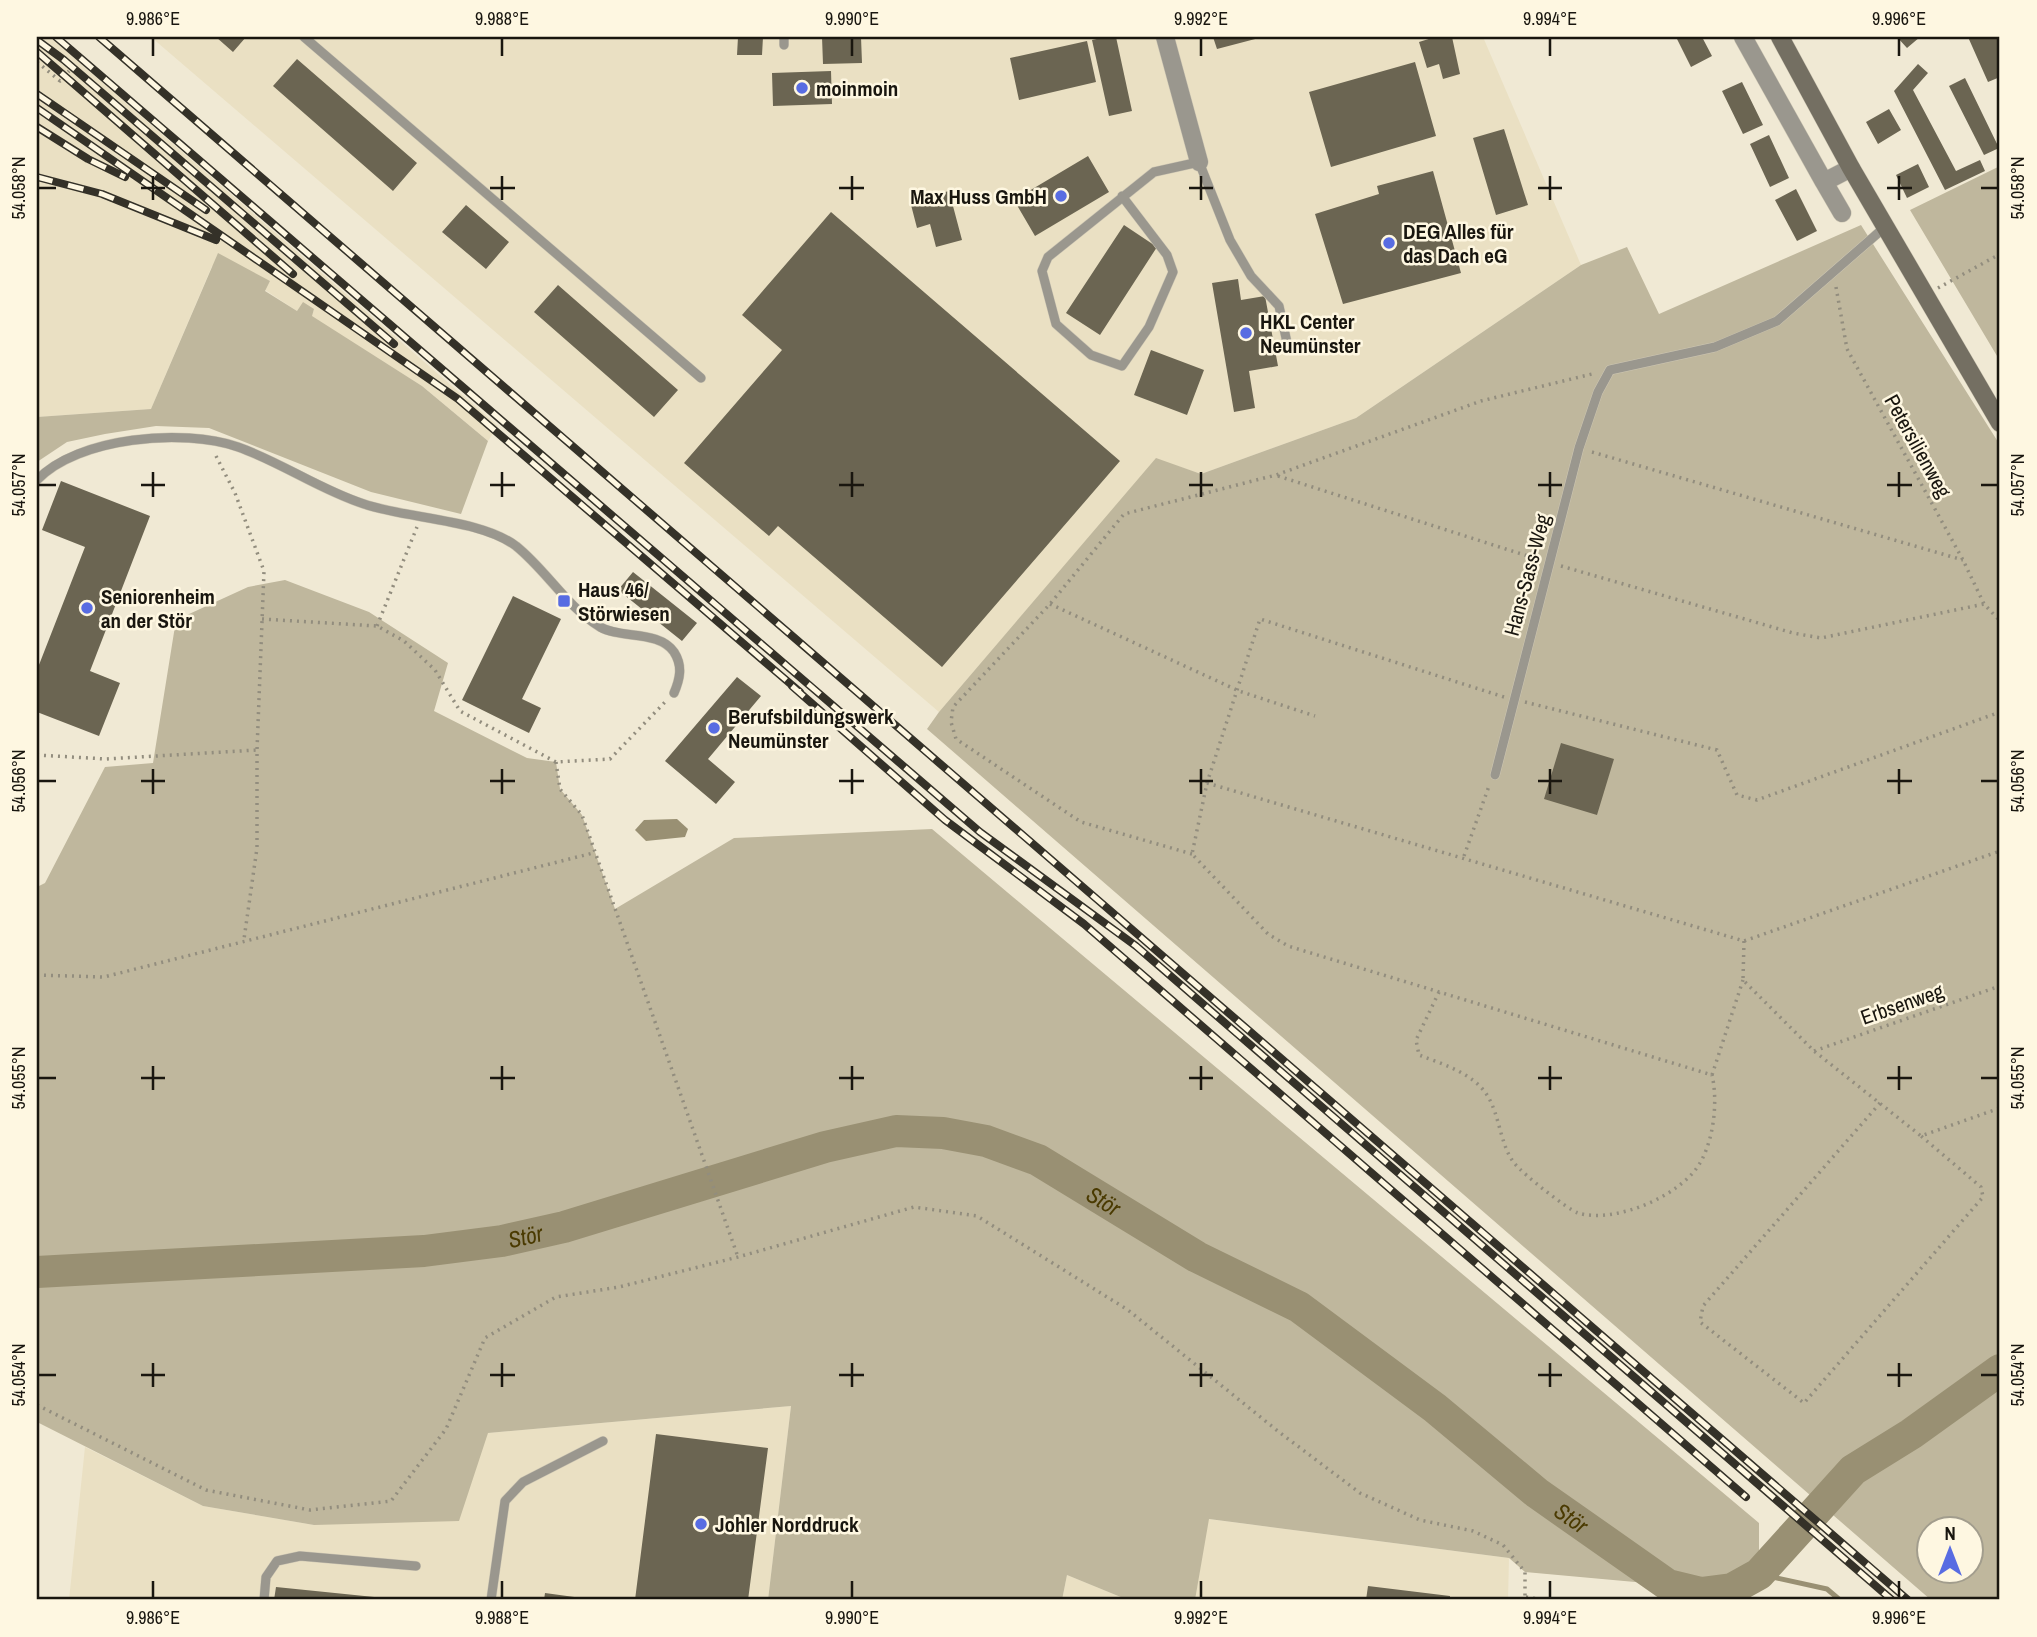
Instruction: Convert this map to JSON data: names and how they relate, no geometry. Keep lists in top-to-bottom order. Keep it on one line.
{"streets":{"lane":["Hans-Sass-Weg"],"path":["Petersilienweg","Erbsenweg"]},"water":["Stör"],"places":{"other":["moinmoin","Max Huss GmbH","DEG Alles für das Dach eG","HKL Center Neumünster","Seniorenheim an der Stör","Berufsbildungswerk Neumünster","Johler Norddruck"],"transit":["Haus 46/ Störwiesen"]},"north":"top","coordinates":["9.986°E","9.988°E","9.990°E","9.992°E","9.994°E","9.996°E","54.058°N","54.057°N","54.056°N","54.055°N","54.054°N"]}
